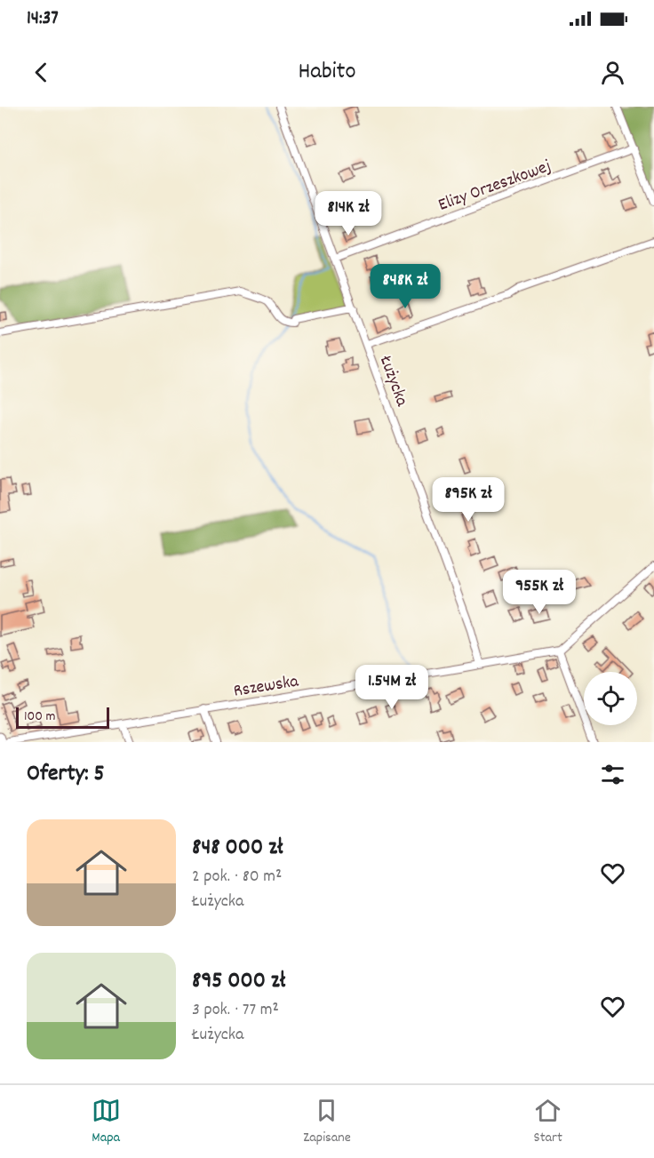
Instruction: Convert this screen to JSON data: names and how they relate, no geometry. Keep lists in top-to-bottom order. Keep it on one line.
{"streets":{"street":["Elizy Orzeszkowej","Łużycka","Rszewska"]},"crossings":[["Elizy Orzeszkowej","Łużycka"],["Łużycka","Rszewska"]],"scale_bar":"100 m","page":{"status":"14:37","header":"Habito","price":["814K zł","848K zł","895K zł","955K zł","1.54M zł"],"scale":"100 m","heading":"Oferty: 5","list":[{"name":"848 000 zł","note":"2 pok. · 80 m² · Łużycka"},{"name":"895 000 zł","note":"3 pok. · 77 m² · Łużycka"}],"tabs":["Mapa","Zapisane","Start"]}}
